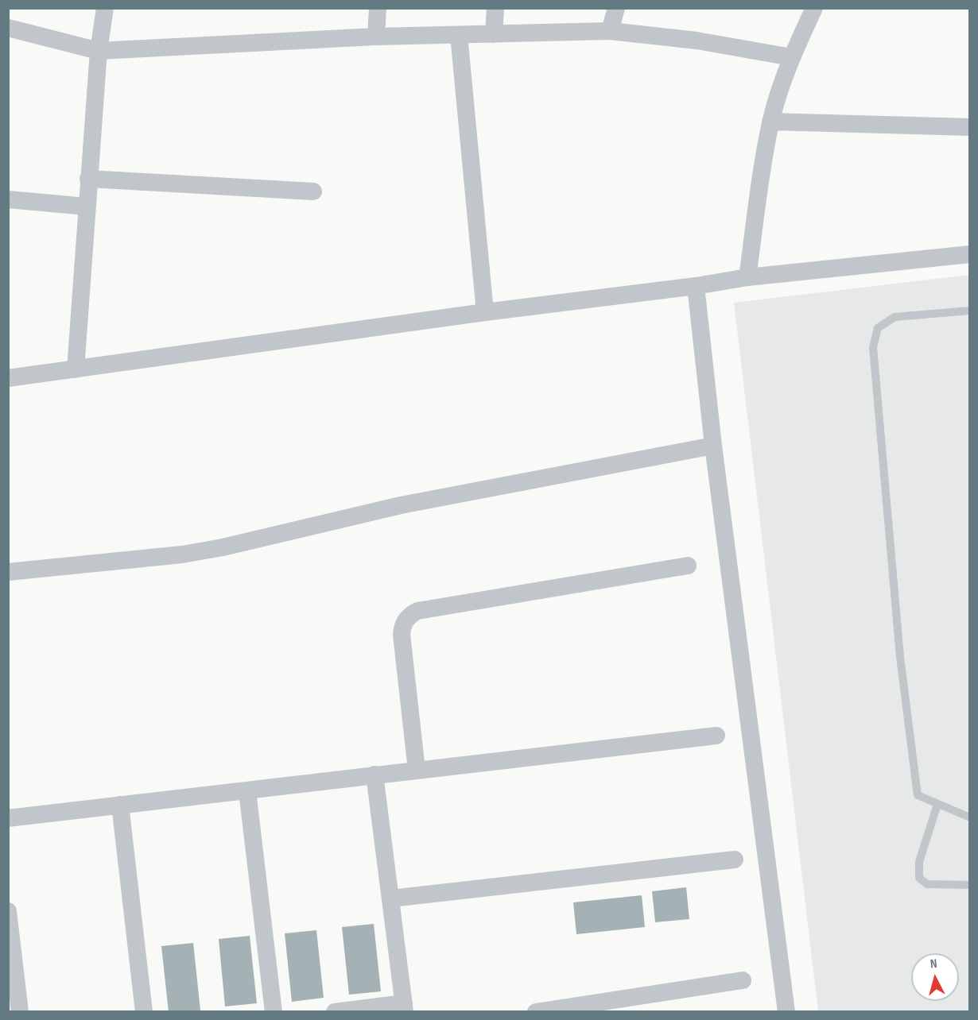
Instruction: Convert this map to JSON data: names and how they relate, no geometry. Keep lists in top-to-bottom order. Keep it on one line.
{"north":"top"}
